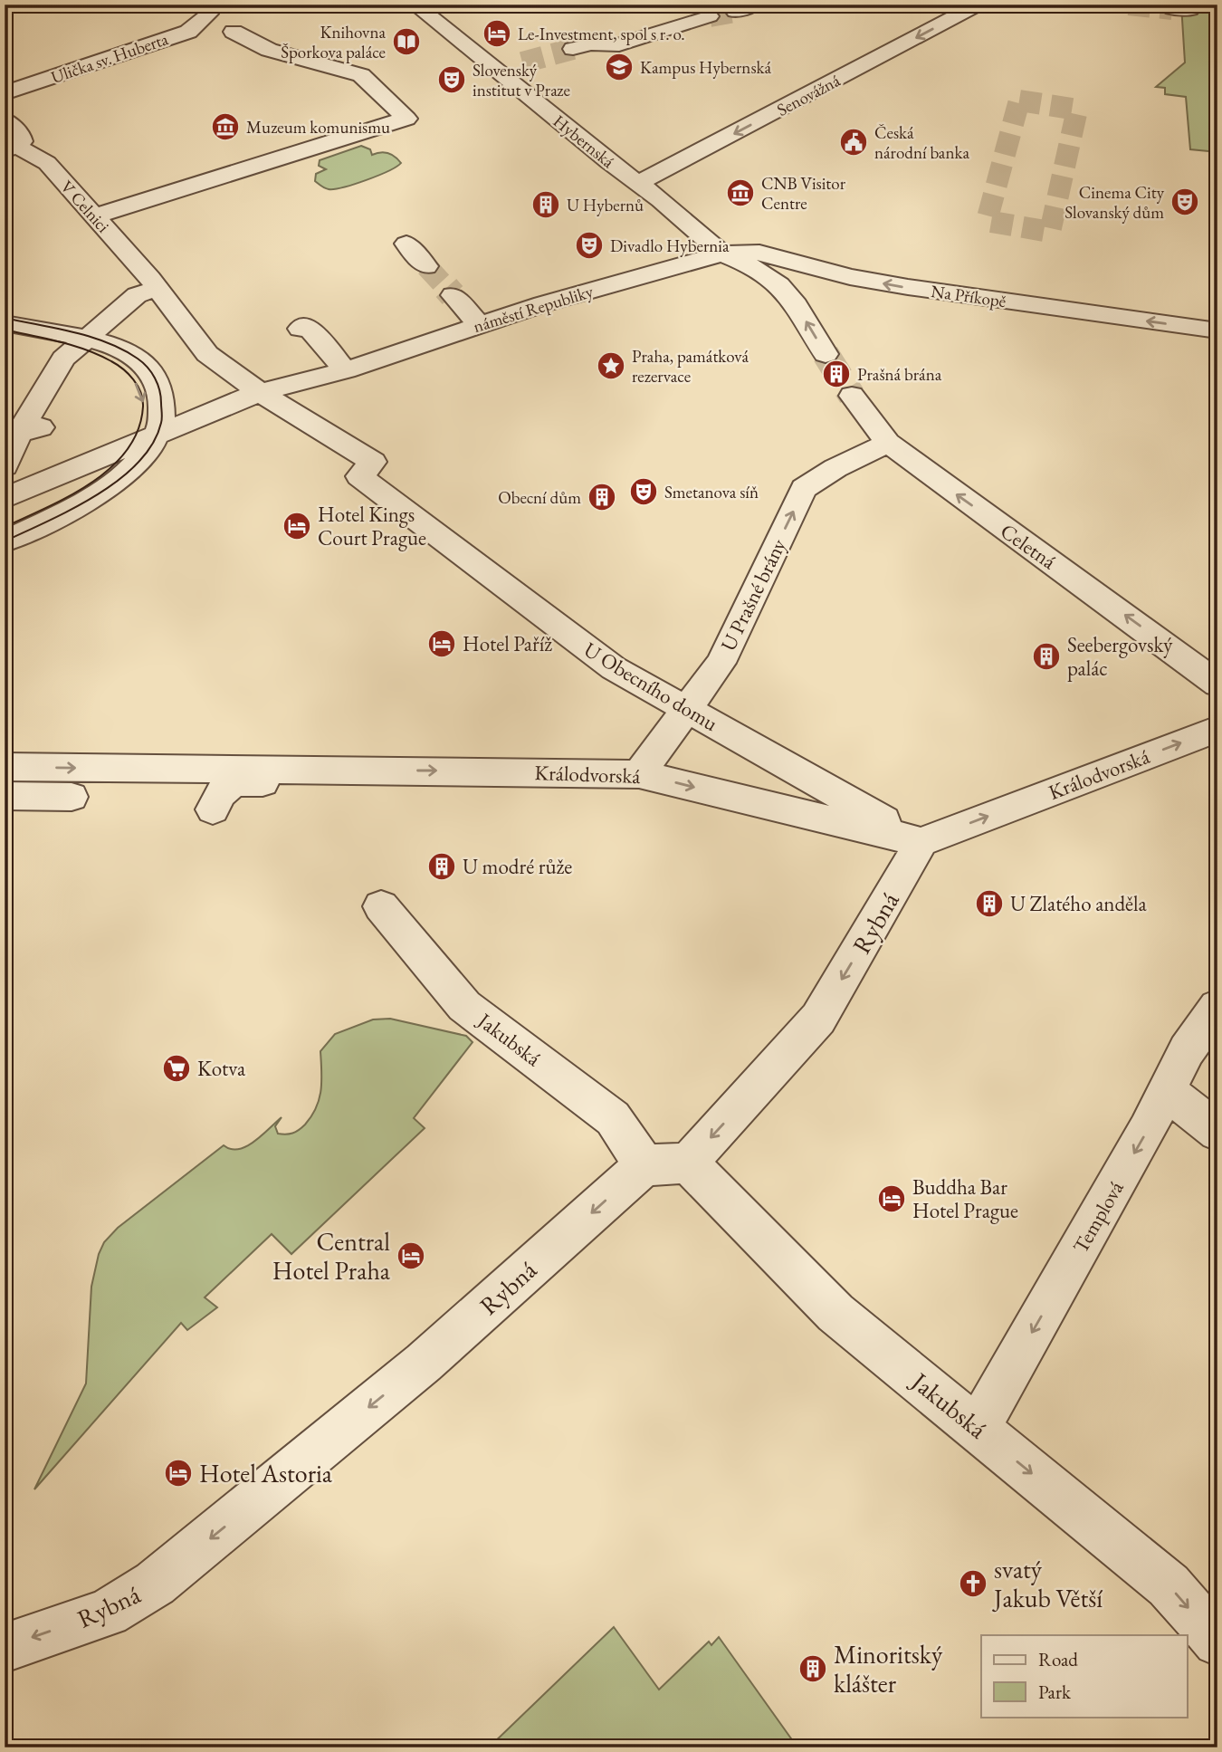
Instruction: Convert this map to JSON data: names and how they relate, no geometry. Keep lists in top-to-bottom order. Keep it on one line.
{"streets":{"street":["Ulička sv. Huberta","Senovážná","Hybernská","V Celnici","Na Příkopě","náměstí Republiky","Celetná","U Prašné brány","U Obecního domu","Králodvorská","Rybná","Jakubská","Templová"]},"crossings":[["Senovážná","Hybernská"],["Hybernská","Na Příkopě"],["Hybernská","náměstí Republiky"],["Na Příkopě","náměstí Republiky"],["náměstí Republiky","U Obecního domu"],["Celetná","U Prašné brány"],["U Prašné brány","U Obecního domu"],["U Prašné brány","Králodvorská"],["U Obecního domu","Králodvorská"],["U Obecního domu","Rybná"],["Králodvorská","Rybná"],["Rybná","Jakubská"],["Jakubská","Templová"]],"one_way":["Na Příkopě","Celetná","U Prašné brány","Králodvorská","Rybná","Templová"],"places":{"hotel":["Le-Investment, spol s r. o.","Hotel Kings Court Prague","Hotel Paříž","Buddha Bar Hotel Prague","Central Hotel Praha","Hotel Astoria"],"library":["Knihovna Šporkova paláce"],"school or university":["Kampus Hybernská"],"theatre":["Slovenský institut v Praze","Cinema City Slovanský dům","Divadlo Hybernia","Smetanova síň"],"museum":["Muzeum komunismu","CNB Visitor Centre"],"public building":["Česká národní banka"],"building":["U Hybernů","Prašná brána","Obecní dům","Seebergovský palác","U modré růže","U Zlatého anděla","Minoritský klášter"],"place":["Praha, památková rezervace"],"supermarket":["Kotva"],"church":["svatý Jakub Větší"]},"legend":["Road","Park"]}
